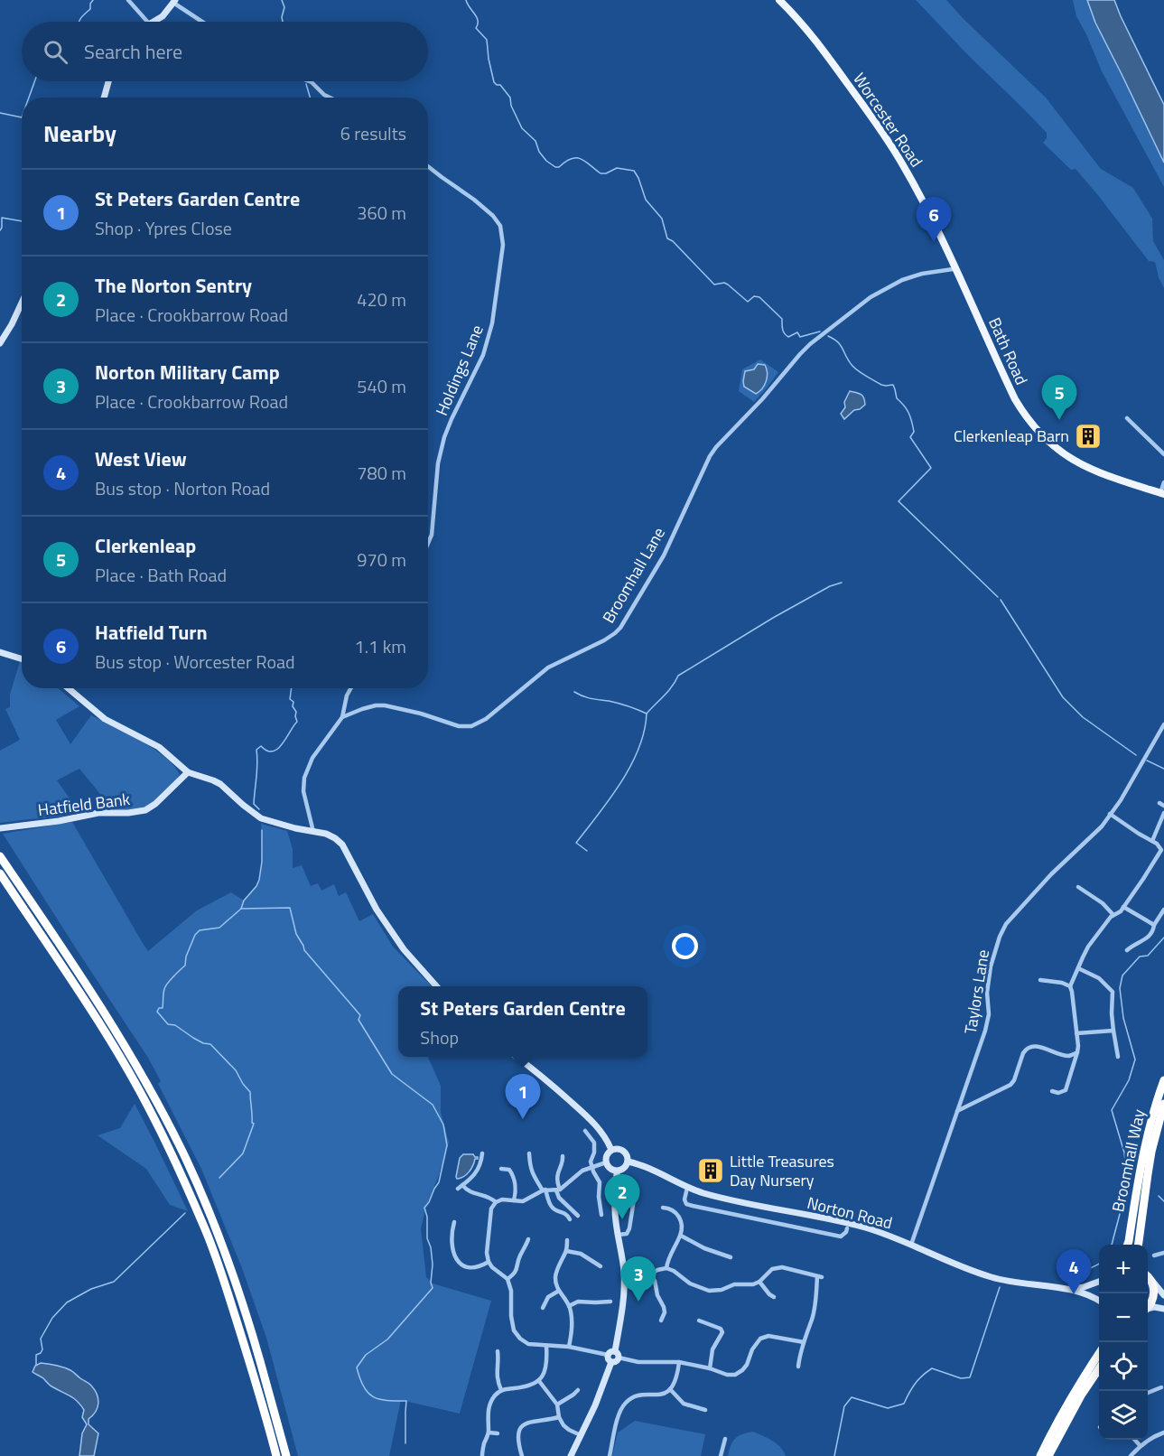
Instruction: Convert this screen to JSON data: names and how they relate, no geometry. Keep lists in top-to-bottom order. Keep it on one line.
{"streets":{"highway":["Broomhall Way"],"main road":["Worcester Road","Bath Road"],"street":["Holdings Lane","Broomhall Lane","Hatfield Bank","Taylors Lane","Norton Road"]},"crossings":[["Worcester Road","Bath Road"],["Worcester Road","Broomhall Lane"],["Bath Road","Broomhall Lane"],["Taylors Lane","Norton Road"]],"places":{"building":["Clerkenleap Barn","Little Treasures Day Nursery"]},"page":{"search":"Search here","heading":["Nearby","6 results"],"list":[{"mark":"1","name":"St Peters Garden Centre","note":"Shop · Ypres Close","value":"360 m"},{"mark":"2","name":"The Norton Sentry","note":"Place · Crookbarrow Road","value":"420 m"},{"mark":"3","name":"Norton Military Camp","note":"Place · Crookbarrow Road","value":"540 m"},{"mark":"4","name":"West View","note":"Bus stop · Norton Road","value":"780 m"},{"mark":"5","name":"Clerkenleap","note":"Place · Bath Road","value":"970 m"},{"mark":"6","name":"Hatfield Turn","note":"Bus stop · Worcester Road","value":"1.1 km"}],"pins":["6","5","1","2","4","3"],"popup":["St Peters Garden Centre","Shop"],"map_buttons":["+","−"]}}
